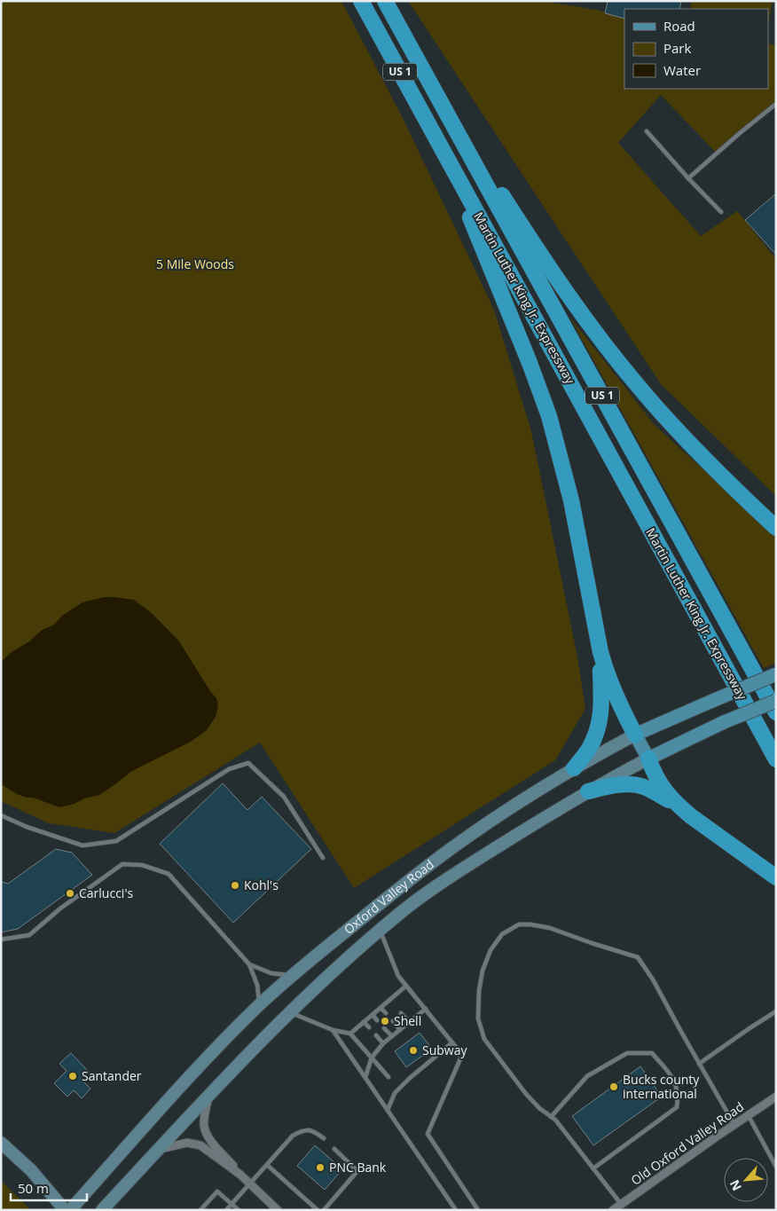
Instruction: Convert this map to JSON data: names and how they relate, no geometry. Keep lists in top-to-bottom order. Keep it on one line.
{"streets":{"highway":["US 1","Martin Luther King Jr. Expressway"],"main road":["Oxford Valley Road"],"street":["Old Oxford Valley Road"]},"parks":["5 Mile Woods"],"places":["Kohl's","Carlucci's","Shell","Subway","Santander","Bucks county international","PNC Bank"],"legend":["Road","Park","Water"],"scale_bar":"50 m","north":"bottom left"}
